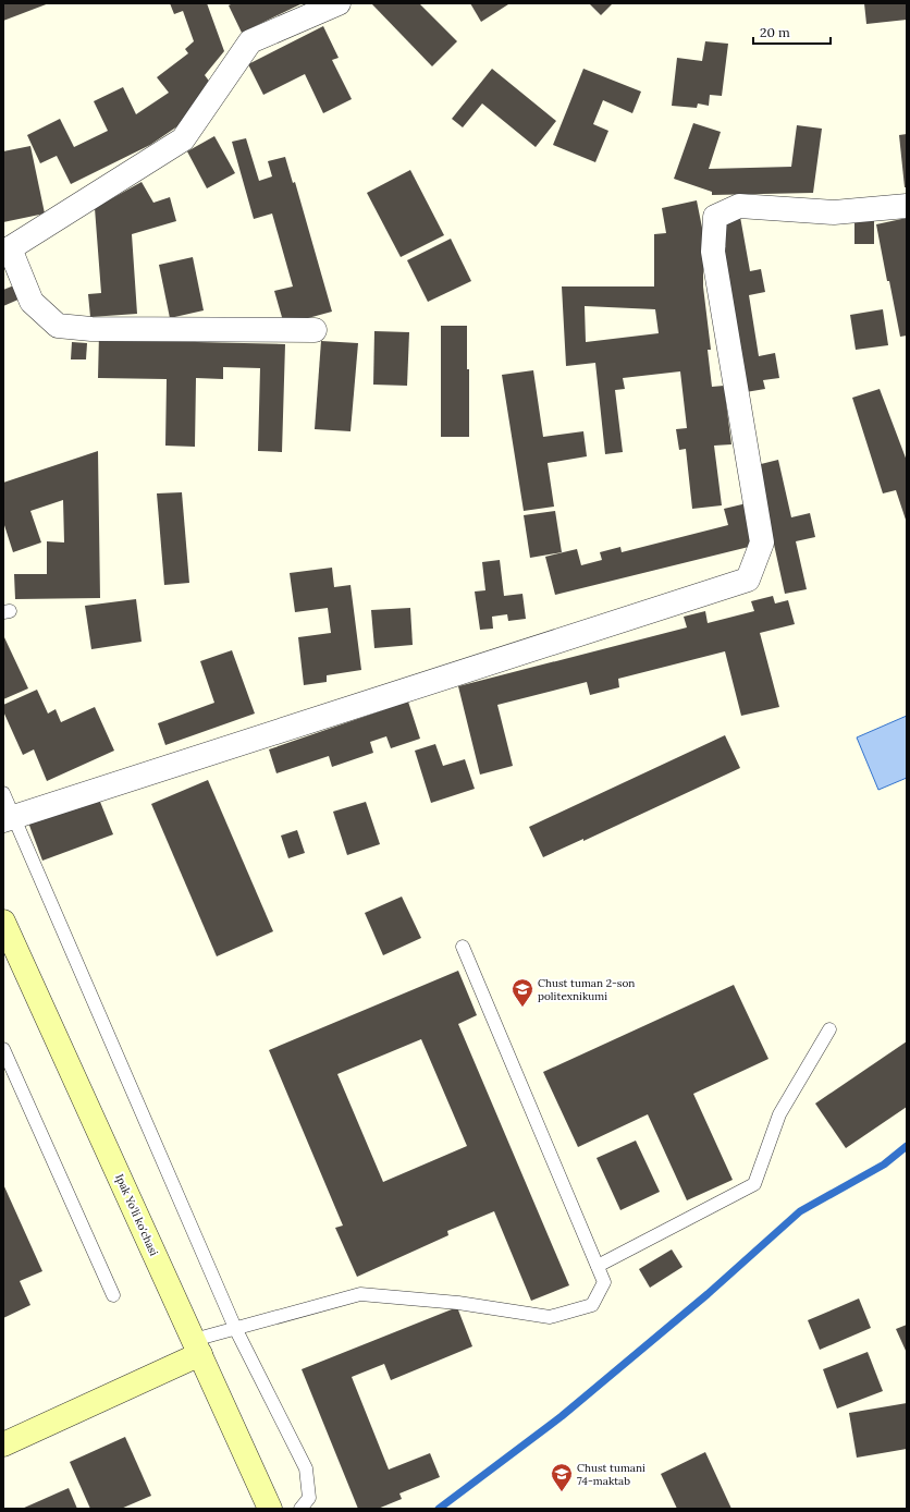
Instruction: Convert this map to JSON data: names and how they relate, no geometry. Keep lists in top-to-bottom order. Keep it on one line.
{"streets":{"main road":["Ipak Yo'li ko'chasi"]},"places":{"school or university":["Chust tuman 2-son politexnikumi","Chust tumani 74-maktab"]},"scale_bar":"20 m"}
